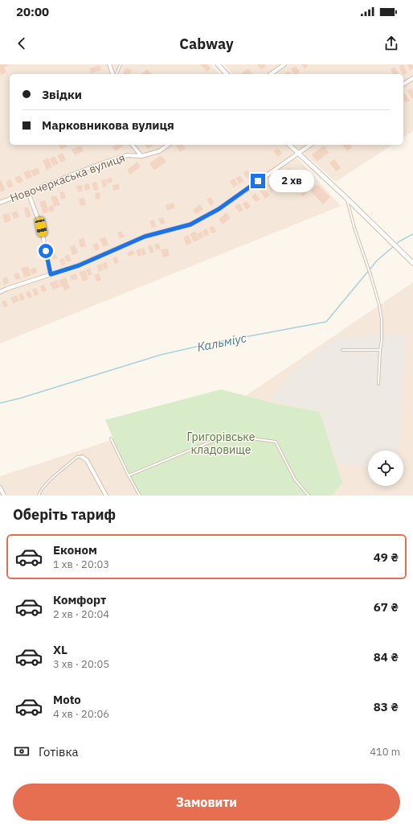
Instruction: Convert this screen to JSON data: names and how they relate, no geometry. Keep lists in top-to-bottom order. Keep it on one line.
{"streets":{"street":["Новочеркаська вулиця"]},"water":["Кальміус"],"parks":["Григорівське кладовище"],"page":{"status":"20:00","header":"Cabway","banner":["Звідки","Марковникова вулиця"],"bubble":"2 хв","heading":"Оберіть тариф","list":[{"name":"Економ","note":"1 хв · 20:03","value":"49 ₴"},{"name":"Комфорт","note":"2 хв · 20:04","value":"67 ₴"},{"name":"XL","note":"3 хв · 20:05","value":"84 ₴"},{"name":"Moto","note":"4 хв · 20:06","value":"83 ₴"}],"pay":["Готівка","410 m"],"buttons":"Замовити"}}
